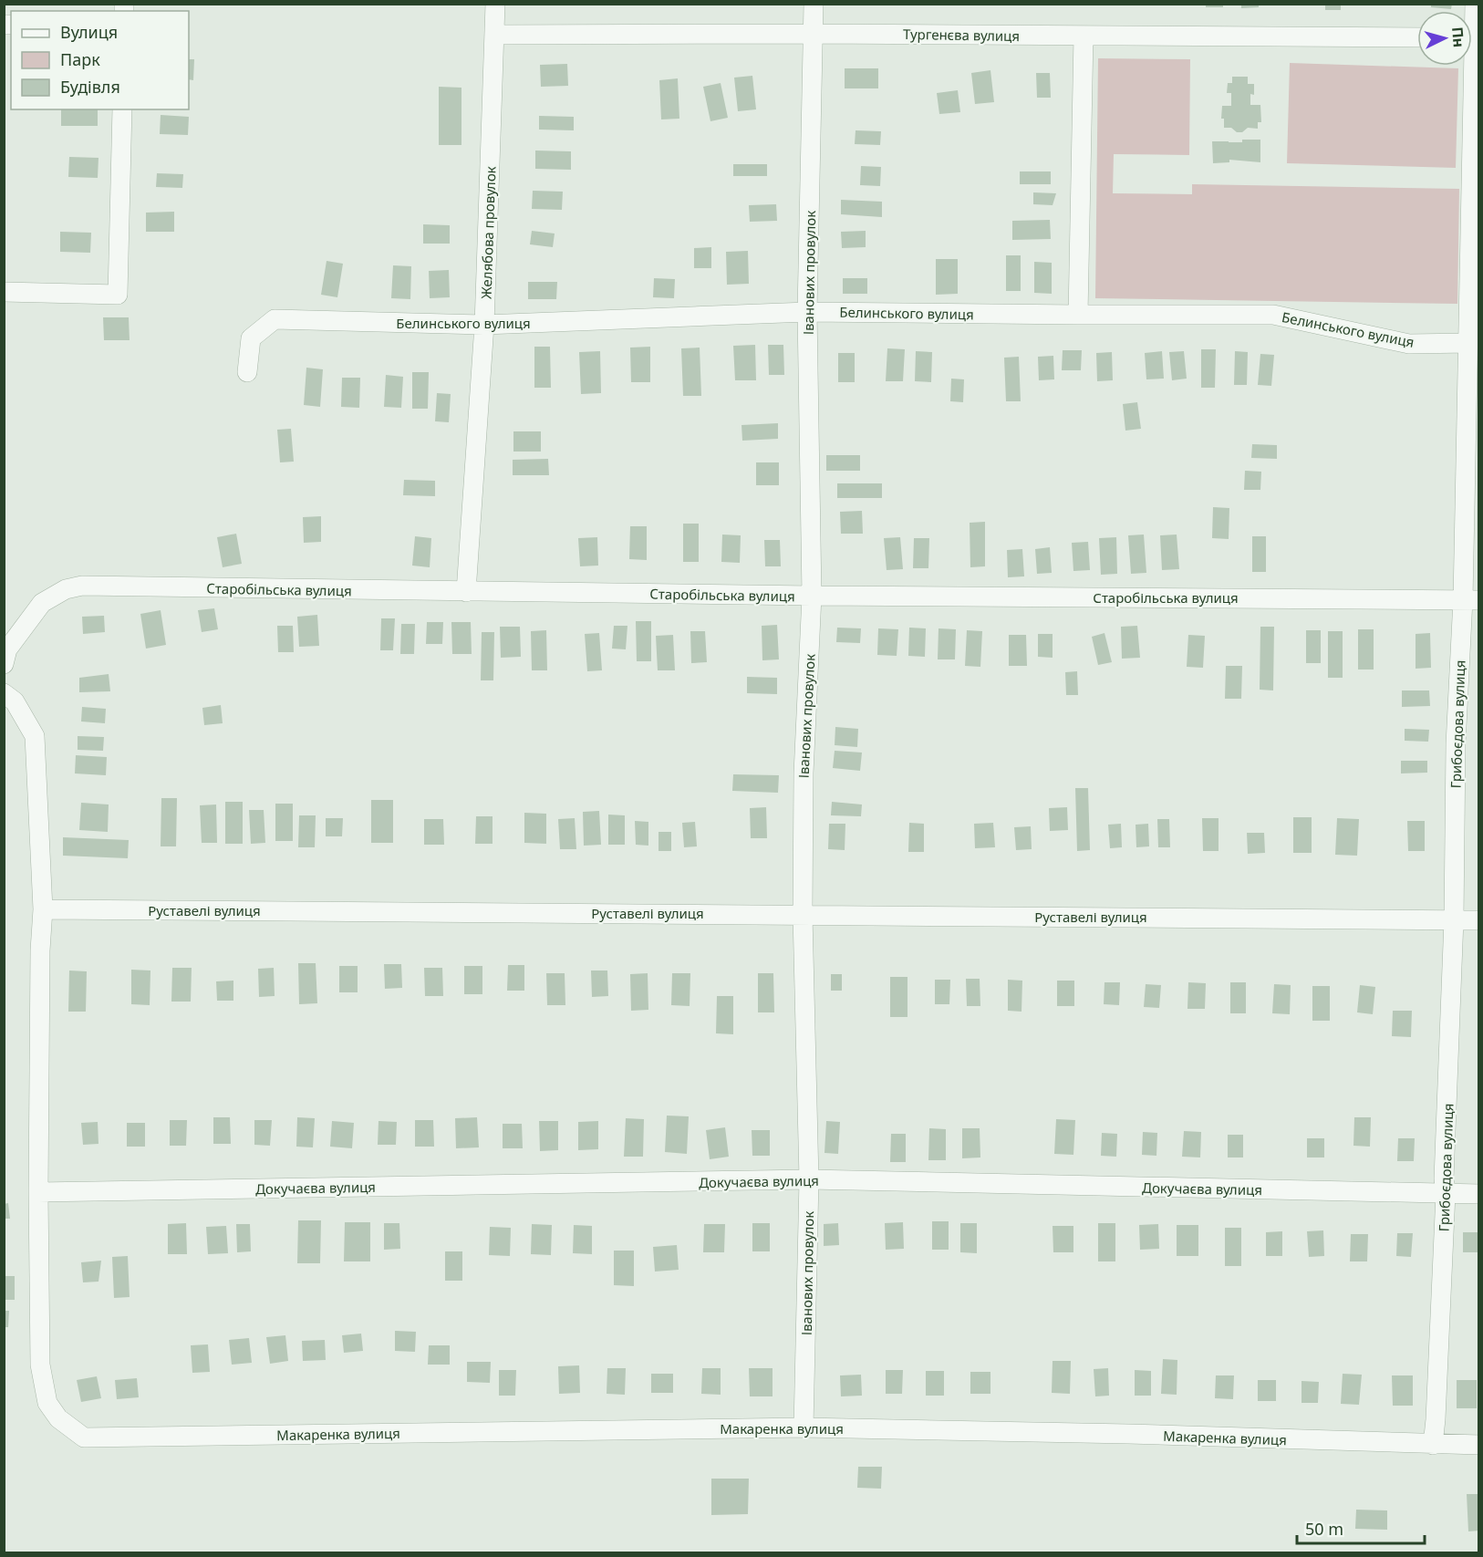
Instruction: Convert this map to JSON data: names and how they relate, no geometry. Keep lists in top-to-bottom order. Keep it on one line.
{"streets":{"street":["Тургенєва вулиця","Желябова провулок","Іванових провулок","Белинського вулиця","Старобільська вулиця","Грибоєдова вулиця","Руставелі вулиця","Докучаєва вулиця","Макаренка вулиця"]},"crossings":[["Тургенєва вулиця","Желябова провулок"],["Тургенєва вулиця","Іванових провулок"],["Желябова провулок","Белинського вулиця"],["Желябова провулок","Старобільська вулиця"],["Іванових провулок","Белинського вулиця"],["Іванових провулок","Старобільська вулиця"],["Іванових провулок","Руставелі вулиця"],["Іванових провулок","Докучаєва вулиця"],["Іванових провулок","Макаренка вулиця"],["Белинського вулиця","Грибоєдова вулиця"],["Старобільська вулиця","Грибоєдова вулиця"],["Грибоєдова вулиця","Руставелі вулиця"],["Грибоєдова вулиця","Докучаєва вулиця"],["Грибоєдова вулиця","Макаренка вулиця"],["Докучаєва вулиця","Макаренка вулиця"]],"legend":["Вулиця","Парк","Будівля"],"scale_bar":"50 m","north":"right"}
